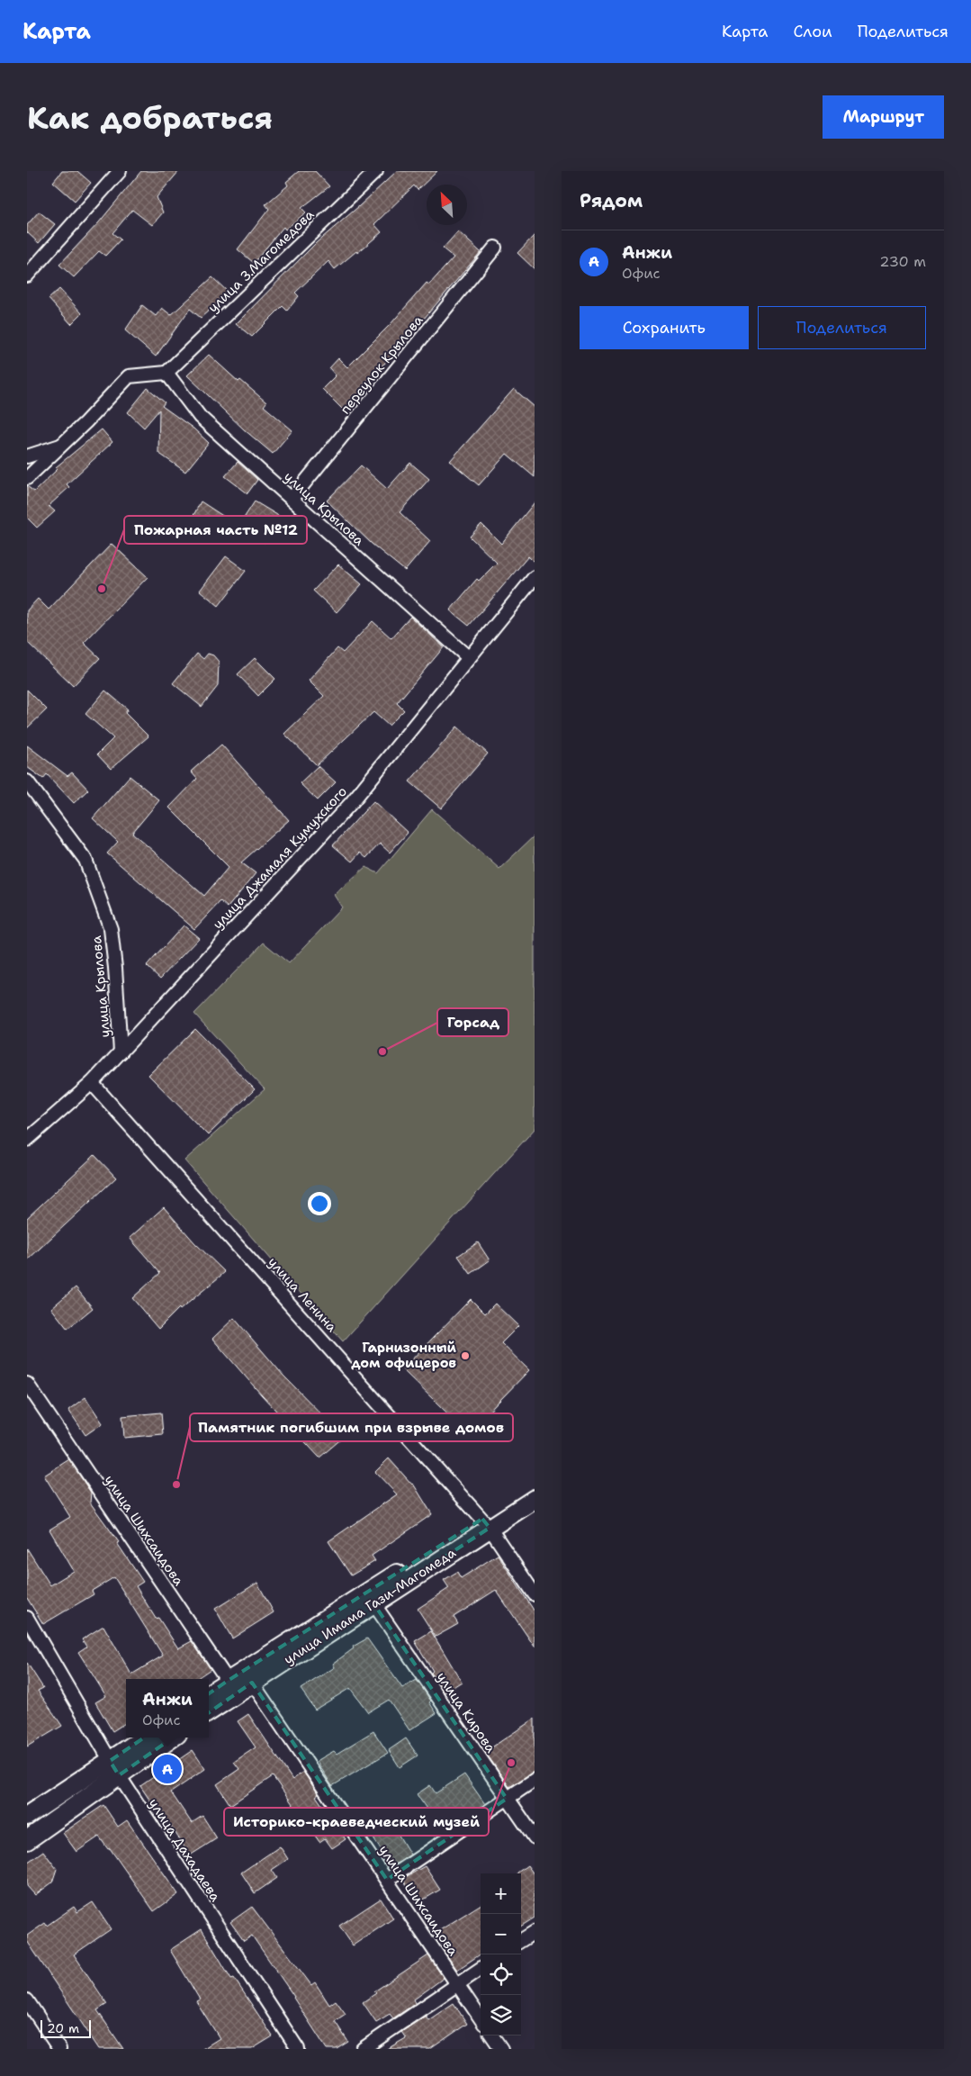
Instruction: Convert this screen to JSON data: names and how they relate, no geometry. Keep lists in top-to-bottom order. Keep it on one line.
{"streets":{"main road":["улица Имама Гази-Магомеда"],"street":["улица З.Магомедова","переулок Крылова","улица Крылова","улица Джамаля Кумухского","улица Ленина","улица Шихсаидова","улица Кирова","улица Дахадаева"]},"crossings":[["улица З.Магомедова","улица Крылова"],["переулок Крылова","улица Крылова"],["улица Крылова","улица Джамаля Кумухского"],["улица Джамаля Кумухского","улица Ленина"],["улица Ленина","улица Имама Гази-Магомеда"],["улица Шихсаидова","улица Имама Гази-Магомеда"],["улица Имама Гази-Магомеда","улица Кирова"]],"places":["Пожарная часть №12","Горсад","Гарнизонный дом офицеров","Памятник погибшим при взрыве домов","Историко-краеведческий музей"],"scale_bar":"20 m","north":"top left","page":{"header":"Карта","nav":["Карта","Слои","Поделиться"],"buttons":["Маршрут",["Сохранить","Поделиться"]],"title":"Как добраться","heading":"Рядом","list":[{"mark":"A","name":"Анжи","note":"Офис","value":"230 m"}],"popup":["Анжи","Офис"],"pins":"A","map_buttons":["+","−"],"scale":"20 m"}}
